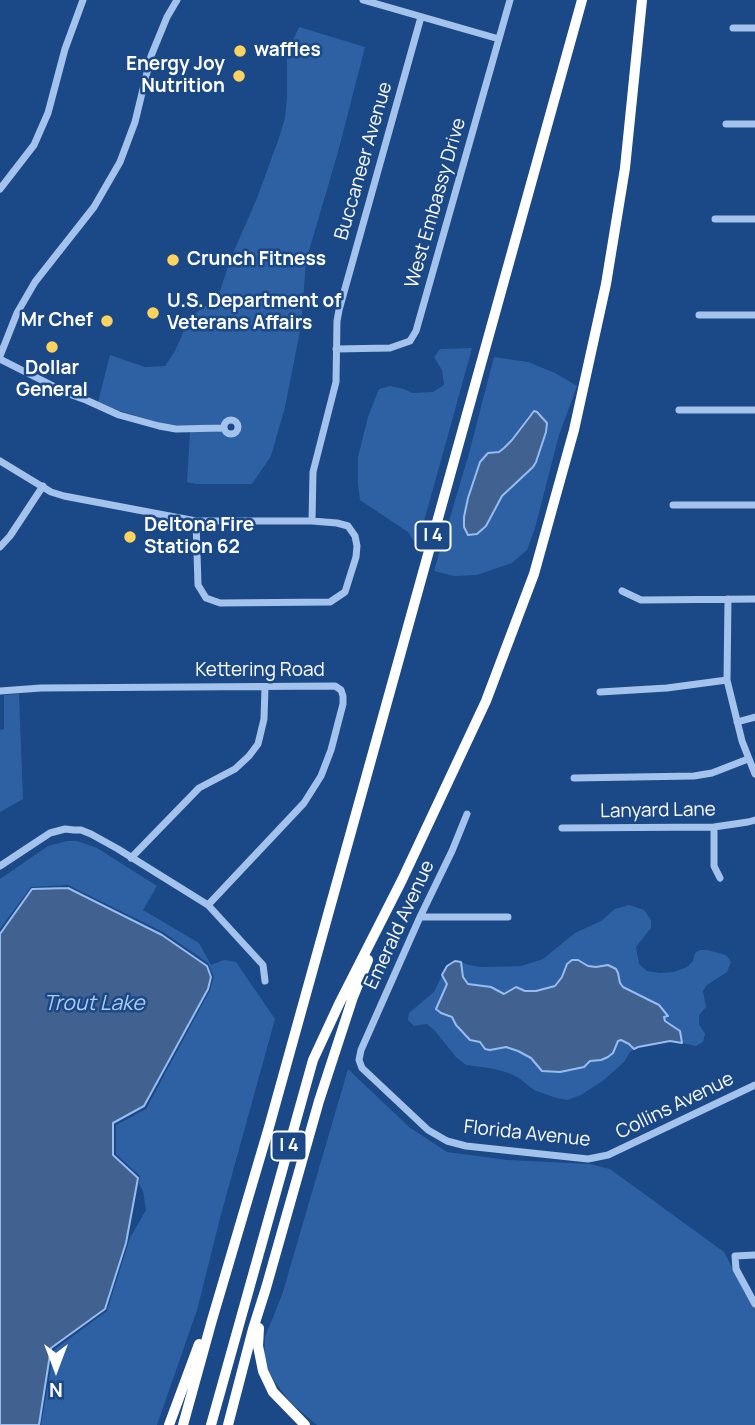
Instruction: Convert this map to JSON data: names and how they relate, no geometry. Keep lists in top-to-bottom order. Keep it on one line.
{"streets":{"highway":["I 4"],"street":["Buccaneer Avenue","West Embassy Drive","Kettering Road","Lanyard Lane","Emerald Avenue","Collins Avenue","Florida Avenue"]},"crossings":[["Buccaneer Avenue","West Embassy Drive"],["Emerald Avenue","Florida Avenue"],["Collins Avenue","Florida Avenue"]],"water":["Trout Lake"],"places":["waffles","Energy Joy Nutrition","Crunch Fitness","U.S. Department of Veterans Affairs","Mr Chef","Dollar General","Deltona Fire Station 62"],"north":"bottom"}
